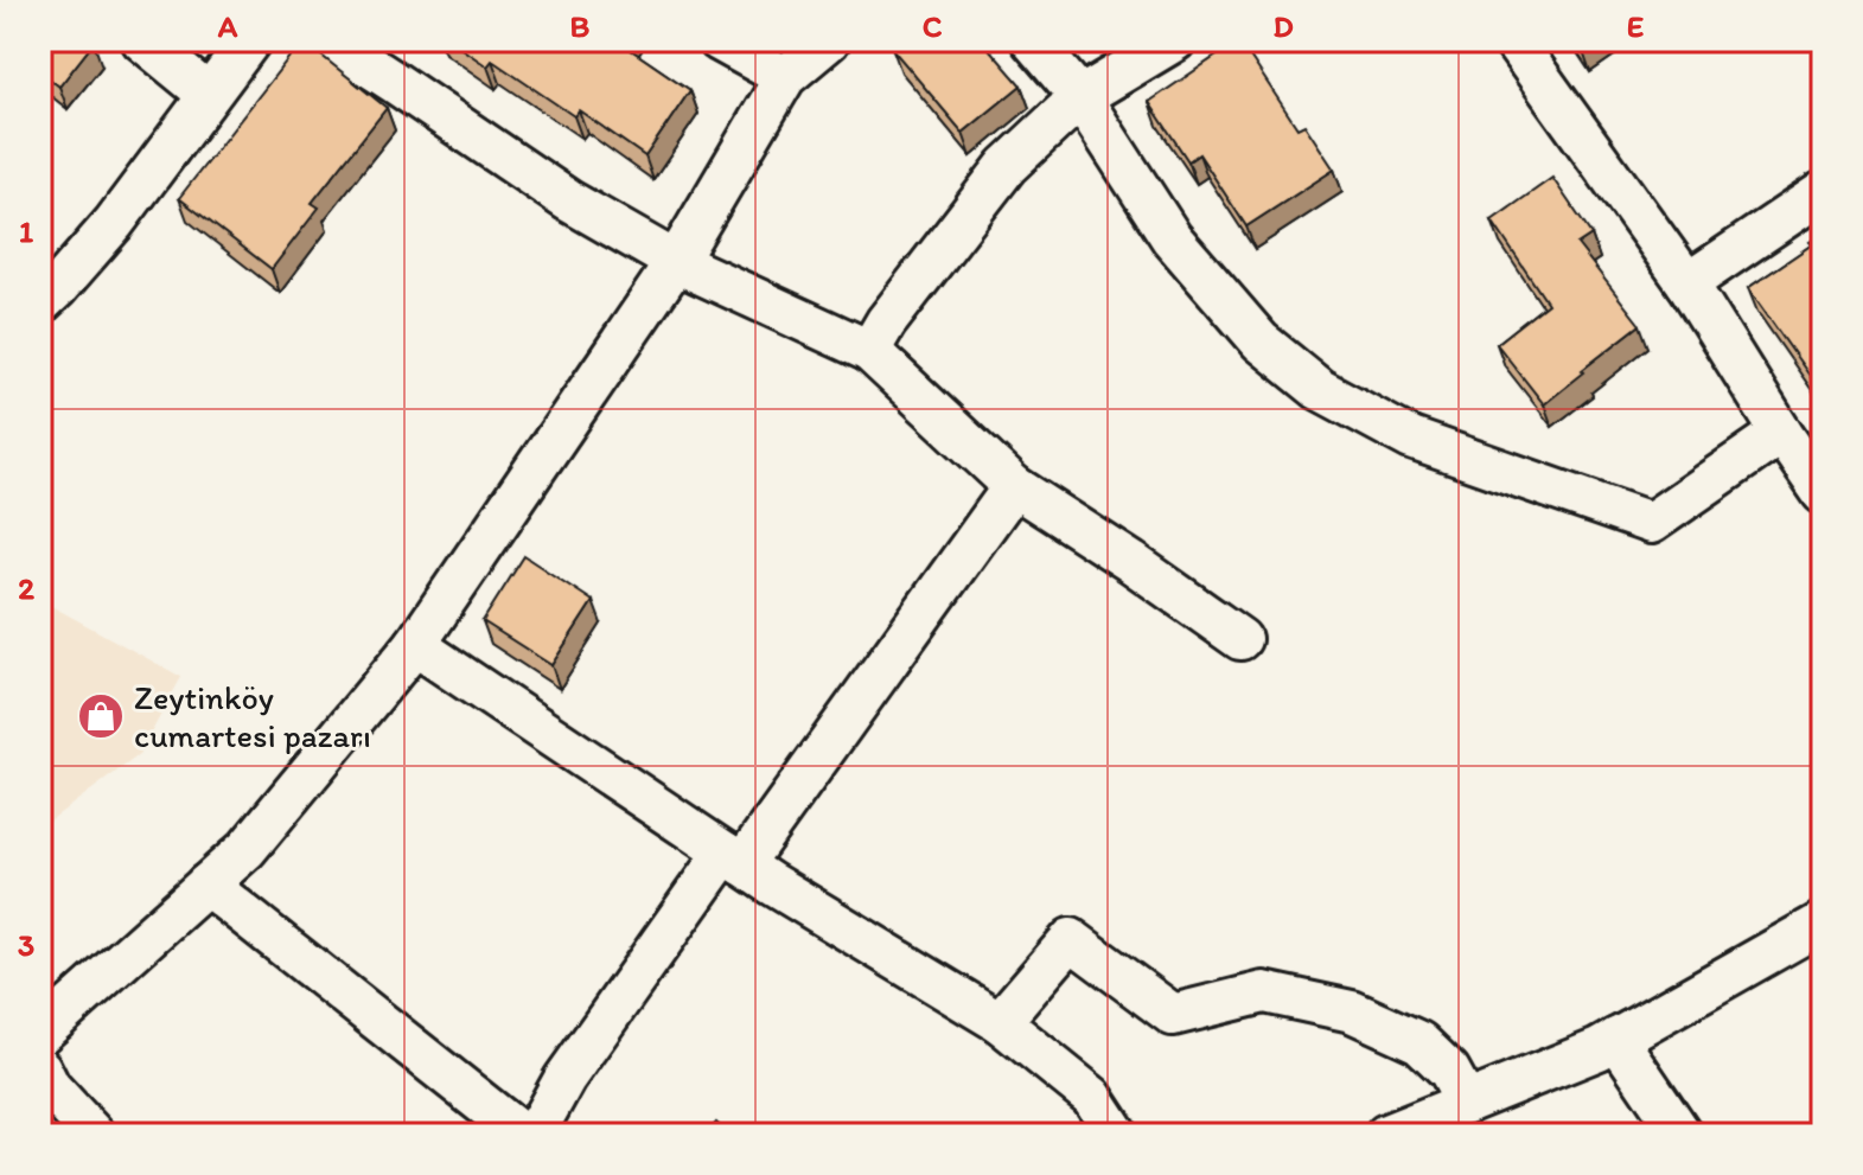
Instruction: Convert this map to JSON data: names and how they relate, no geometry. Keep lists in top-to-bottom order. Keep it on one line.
{"places":{"shop":["Zeytinköy cumartesi pazarı"]},"grid":{"columns":["A","B","C","D","E"],"rows":["1","2","3"]}}
